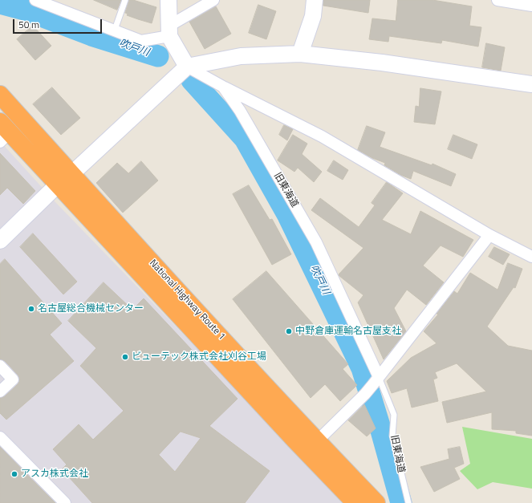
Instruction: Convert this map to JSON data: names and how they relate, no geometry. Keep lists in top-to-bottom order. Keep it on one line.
{"streets":{"highway":["National Highway Route 1"],"street":["旧東海道"]},"water":["吹戸川"],"places":["名古屋総合機械センター","中野倉庫運輸名古屋支社","ビューテック株式会社刈谷工場","アスカ株式会社"],"scale_bar":"50 m"}
